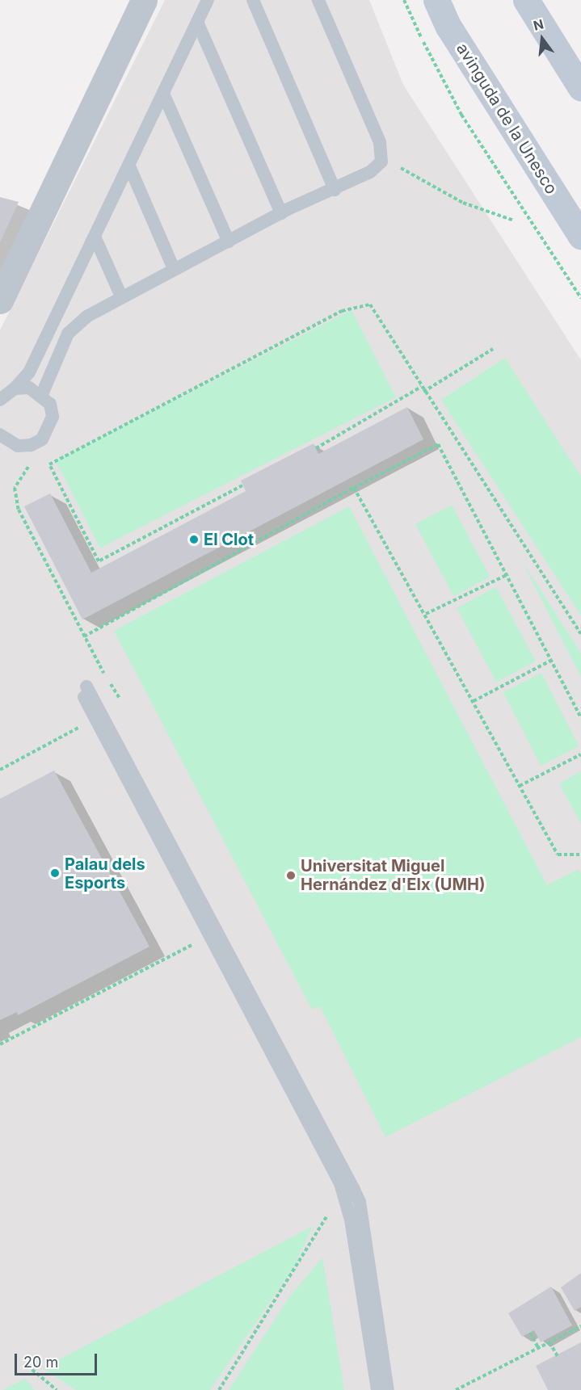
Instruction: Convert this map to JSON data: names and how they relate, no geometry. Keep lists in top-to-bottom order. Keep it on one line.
{"streets":{"main road":["avinguda de la Unesco"]},"places":["El Clot","Palau dels Esports","Universitat Miguel Hernández d'Elx (UMH)"],"scale_bar":"20 m","north":"top"}
